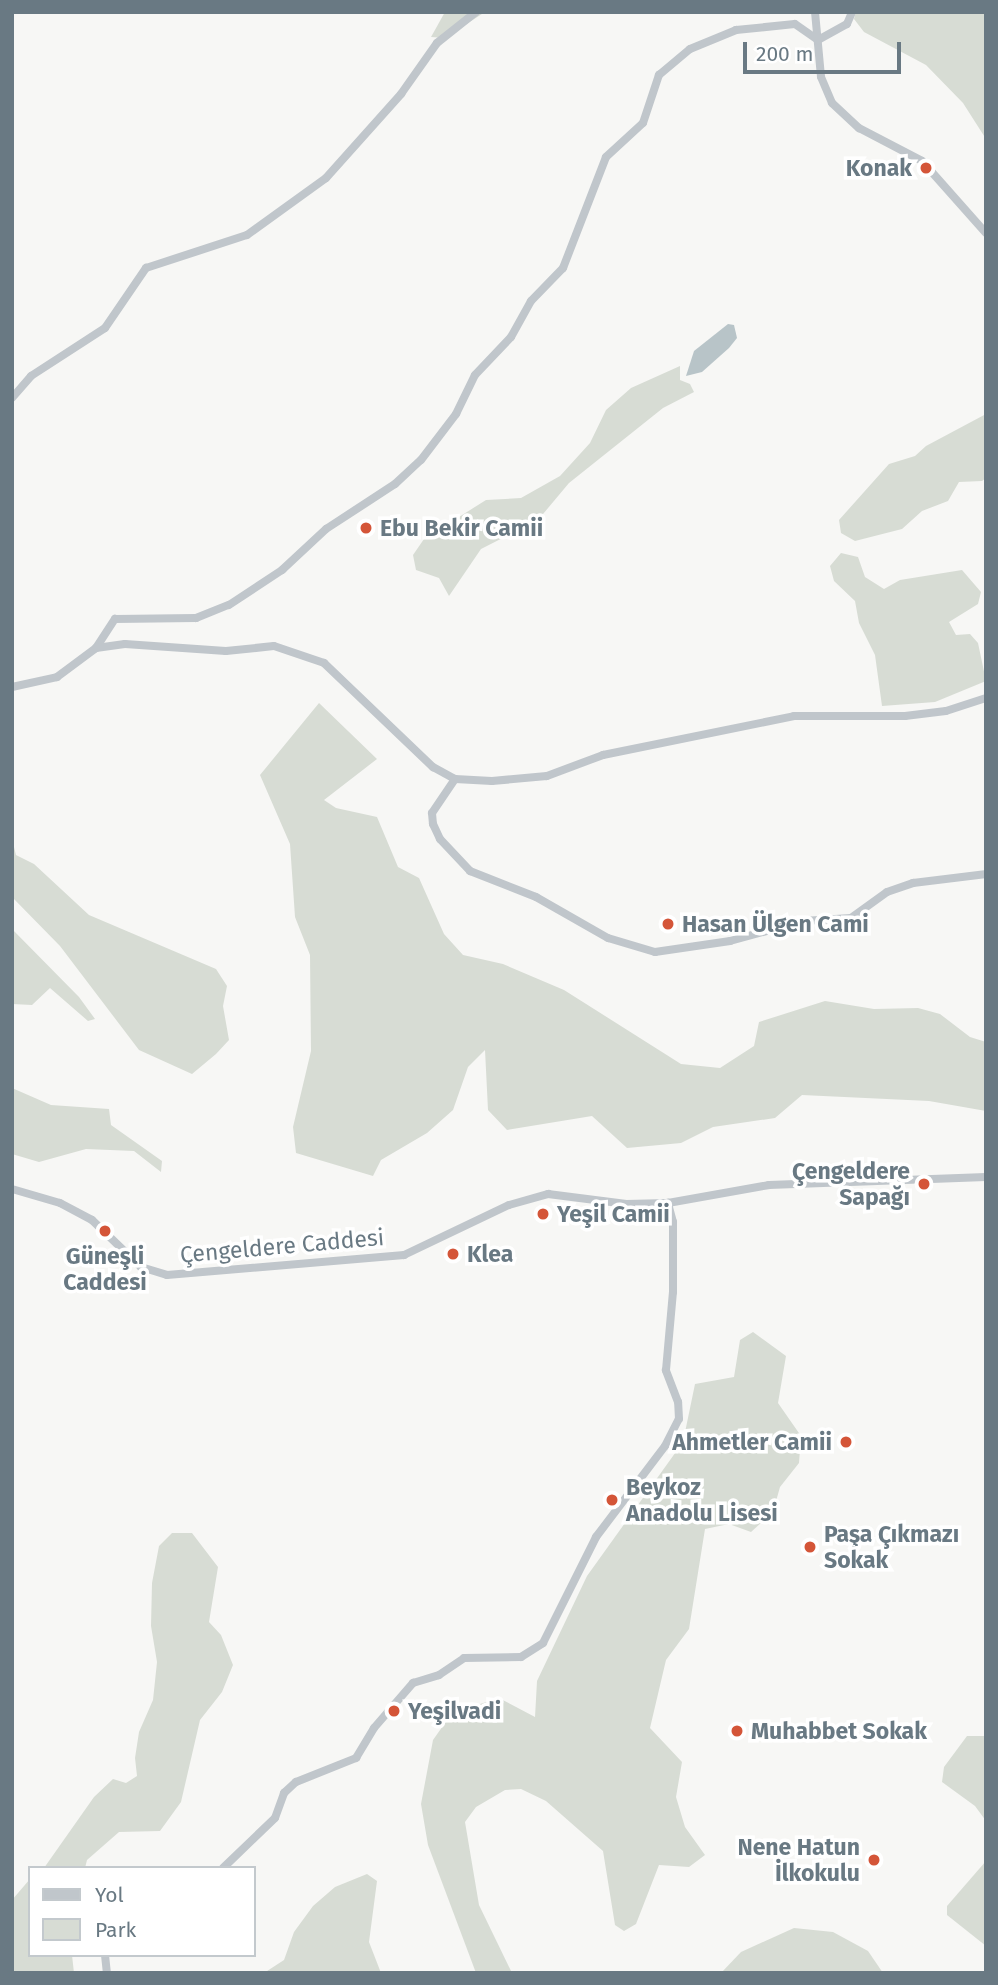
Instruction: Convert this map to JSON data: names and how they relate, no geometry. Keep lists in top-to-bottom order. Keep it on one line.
{"streets":{"street":["Çengeldere Caddesi"]},"places":["Konak","Ebu Bekir Camii","Hasan Ülgen Cami","Çengeldere Sapağı","Yeşil Camii","Güneşli Caddesi","Klea","Ahmetler Camii","Beykoz Anadolu Lisesi","Paşa Çıkmazı Sokak","Yeşilvadi","Muhabbet Sokak","Nene Hatun İlkokulu"],"legend":["Yol","Park"],"scale_bar":"200 m"}
